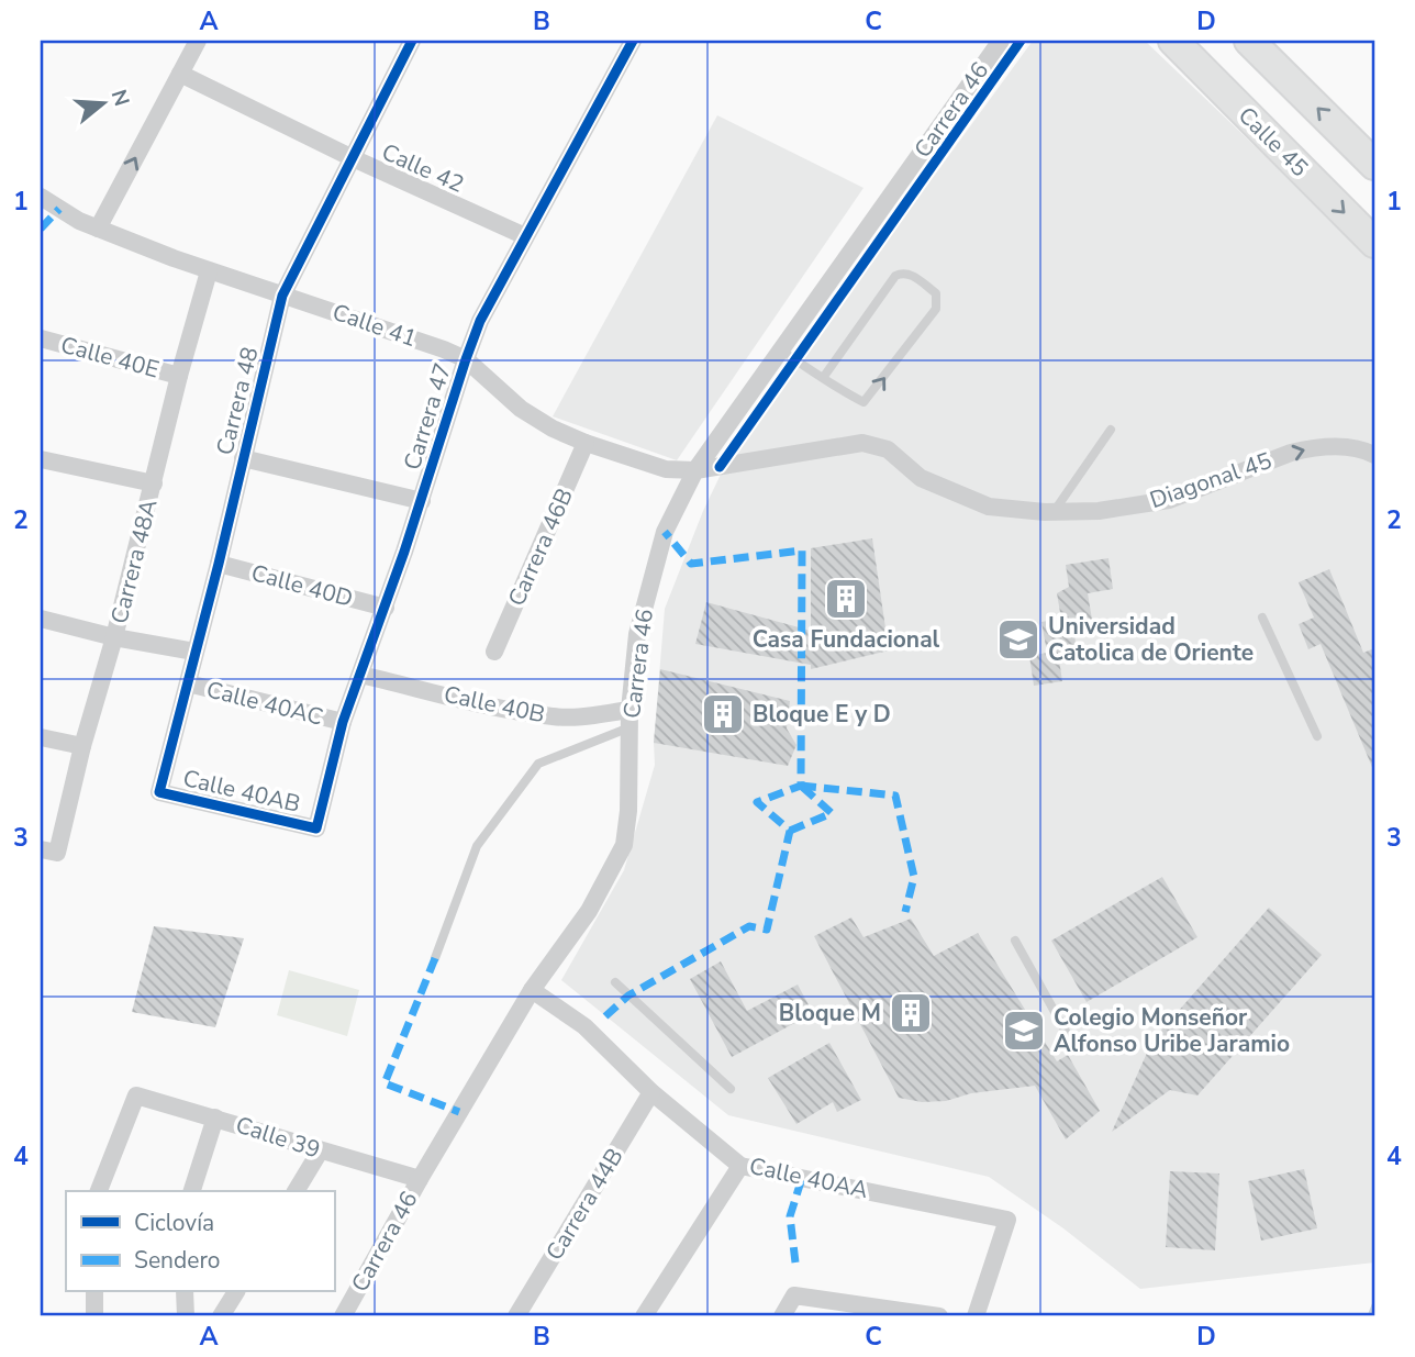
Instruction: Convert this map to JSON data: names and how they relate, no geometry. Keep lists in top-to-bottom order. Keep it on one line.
{"streets":{"main road":["Calle 45"],"street":["Carrera 46","Calle 42","Calle 41","Calle 40E","Carrera 48","Carrera 47","Diagonal 45","Carrera 46B","Carrera 48A","Calle 40D","Calle 40AC","Calle 40B","Calle 40AB","Calle 39","Calle 40AA","Carrera 44B"]},"crossings":[["Carrera 46","Calle 41"],["Carrera 46","Diagonal 45"],["Carrera 46","Calle 40B"],["Carrera 46","Calle 39"],["Carrera 46","Calle 40AA"],["Calle 42","Carrera 48"],["Calle 42","Carrera 47"],["Calle 41","Carrera 48"],["Calle 41","Carrera 47"],["Calle 41","Diagonal 45"],["Calle 41","Carrera 46B"],["Calle 41","Carrera 48A"],["Calle 40E","Carrera 48A"],["Carrera 48","Calle 40D"],["Carrera 48","Calle 40AC"],["Carrera 48","Calle 40AB"],["Carrera 47","Calle 40D"],["Carrera 47","Calle 40AC"],["Carrera 47","Calle 40B"],["Carrera 47","Calle 40AB"],["Carrera 48A","Calle 40AC"],["Calle 40AA","Carrera 44B"]],"one_way":["Diagonal 45"],"places":{"building":["Casa Fundacional","Bloque E y D","Bloque M"],"school or university":["Universidad Catolica de Oriente","Colegio Monseñor Alfonso Uribe Jaramio"]},"legend":["Ciclovía","Sendero"],"north":"right","grid":{"columns":["A","B","C","D"],"rows":["1","2","3","4"]}}
